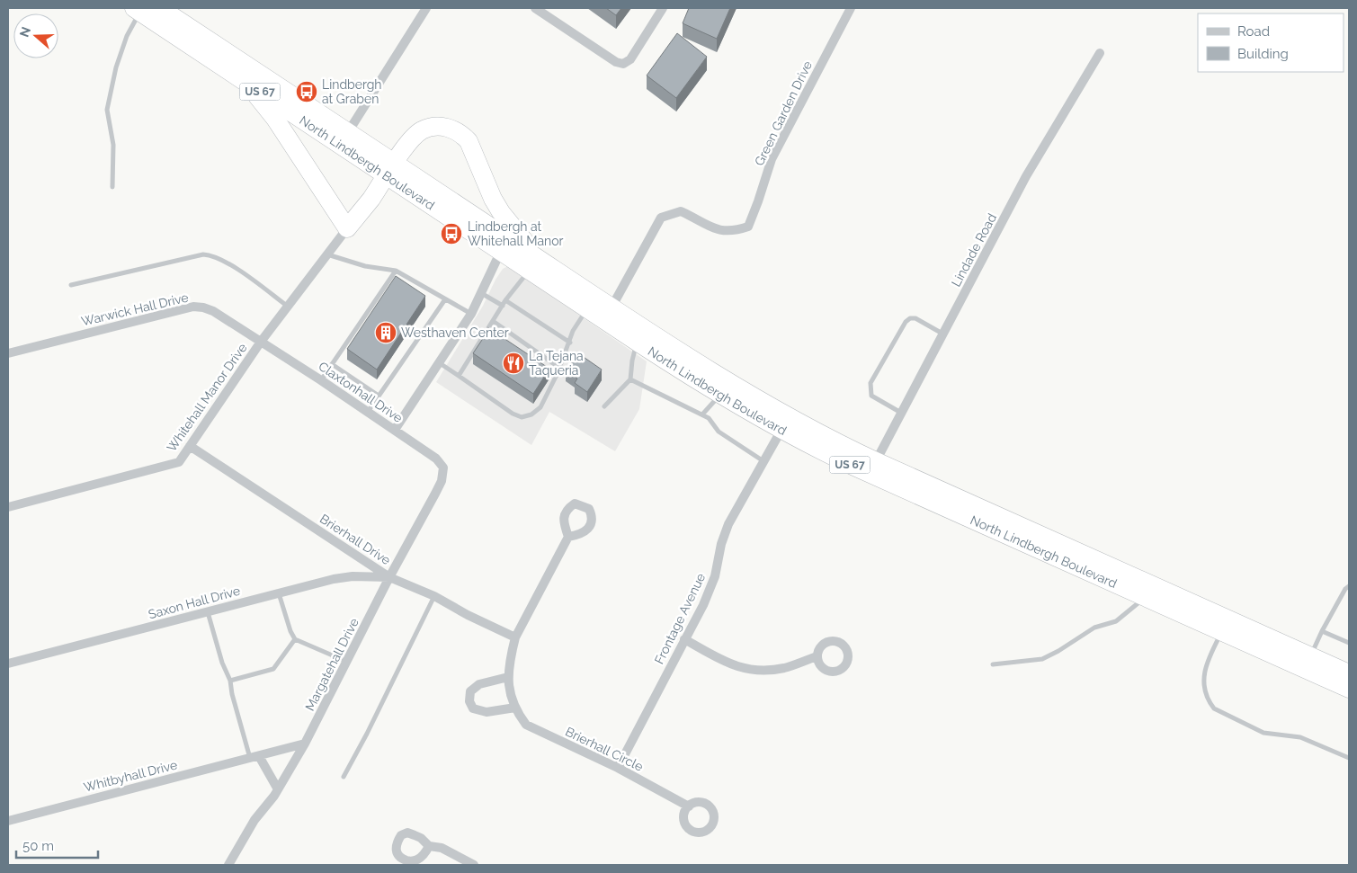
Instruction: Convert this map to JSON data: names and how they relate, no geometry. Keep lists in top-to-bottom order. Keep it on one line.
{"streets":{"highway":["US 67","North Lindbergh Boulevard"],"street":["Green Garden Drive","Lindade Road","Warwick Hall Drive","Claxtonhall Drive","Whitehall Manor Drive","Brierhall Drive","Saxon Hall Drive","Frontage Avenue","Margatehall Drive","Brierhall Circle","Whitbyhall Drive"]},"crossings":[["Green Garden Drive","North Lindbergh Boulevard"],["North Lindbergh Boulevard","Lindade Road"],["North Lindbergh Boulevard","Frontage Avenue"],["Warwick Hall Drive","Claxtonhall Drive"],["Warwick Hall Drive","Whitehall Manor Drive"],["Claxtonhall Drive","Whitehall Manor Drive"],["Claxtonhall Drive","Margatehall Drive"],["Whitehall Manor Drive","Brierhall Drive"],["Brierhall Drive","Saxon Hall Drive"],["Brierhall Drive","Margatehall Drive"],["Brierhall Drive","Brierhall Circle"],["Saxon Hall Drive","Margatehall Drive"],["Frontage Avenue","Brierhall Circle"],["Margatehall Drive","Whitbyhall Drive"]],"places":{"bus stop":["Lindbergh at Graben","Lindbergh at Whitehall Manor"],"building":["Westhaven Center"],"restaurant":["La Tejana Taqueria"]},"legend":["Road","Building"],"scale_bar":"50 m","north":"left"}
